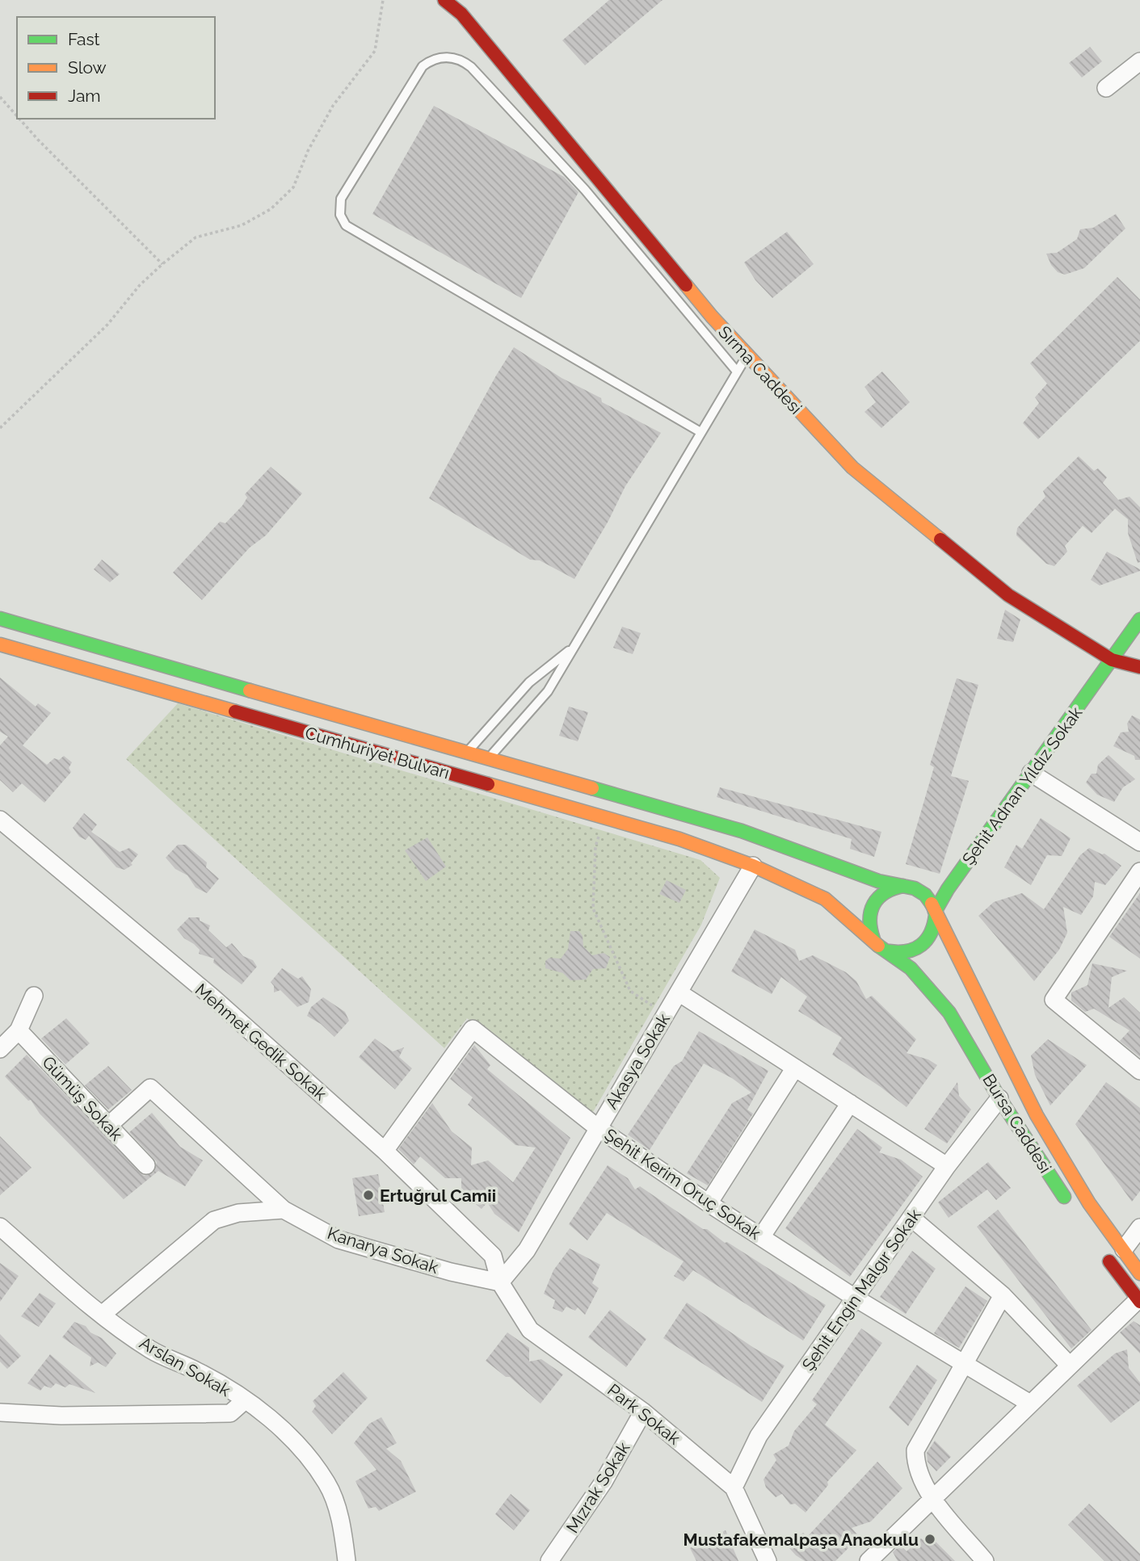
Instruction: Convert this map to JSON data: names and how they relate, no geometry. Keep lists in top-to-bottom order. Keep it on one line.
{"streets":{"main road":["Sırma Caddesi","Cumhuriyet Bulvarı","Şehit Adnan Yıldız Sokak","Bursa Caddesi"],"street":["Mehmet Gedik Sokak","Akasya Sokak","Gümüş Sokak","Şehit Kerim Oruç Sokak","Kanarya Sokak","Şehit Engin Malgır Sokak","Arslan Sokak","Park Sokak","Mızrak Sokak"]},"crossings":[["Sırma Caddesi","Şehit Adnan Yıldız Sokak"],["Cumhuriyet Bulvarı","Akasya Sokak"],["Cumhuriyet Bulvarı","Bursa Caddesi"],["Şehit Adnan Yıldız Sokak","Bursa Caddesi"],["Mehmet Gedik Sokak","Akasya Sokak"],["Mehmet Gedik Sokak","Şehit Kerim Oruç Sokak"],["Mehmet Gedik Sokak","Kanarya Sokak"],["Mehmet Gedik Sokak","Park Sokak"],["Akasya Sokak","Bursa Caddesi"],["Akasya Sokak","Şehit Kerim Oruç Sokak"],["Akasya Sokak","Kanarya Sokak"],["Akasya Sokak","Park Sokak"],["Gümüş Sokak","Kanarya Sokak"],["Bursa Caddesi","Şehit Engin Malgır Sokak"],["Şehit Kerim Oruç Sokak","Şehit Engin Malgır Sokak"],["Kanarya Sokak","Park Sokak"],["Şehit Engin Malgır Sokak","Park Sokak"],["Park Sokak","Mızrak Sokak"]],"places":["Ertuğrul Camii","Mustafakemalpaşa Anaokulu"],"legend":["Fast","Slow","Jam"]}
